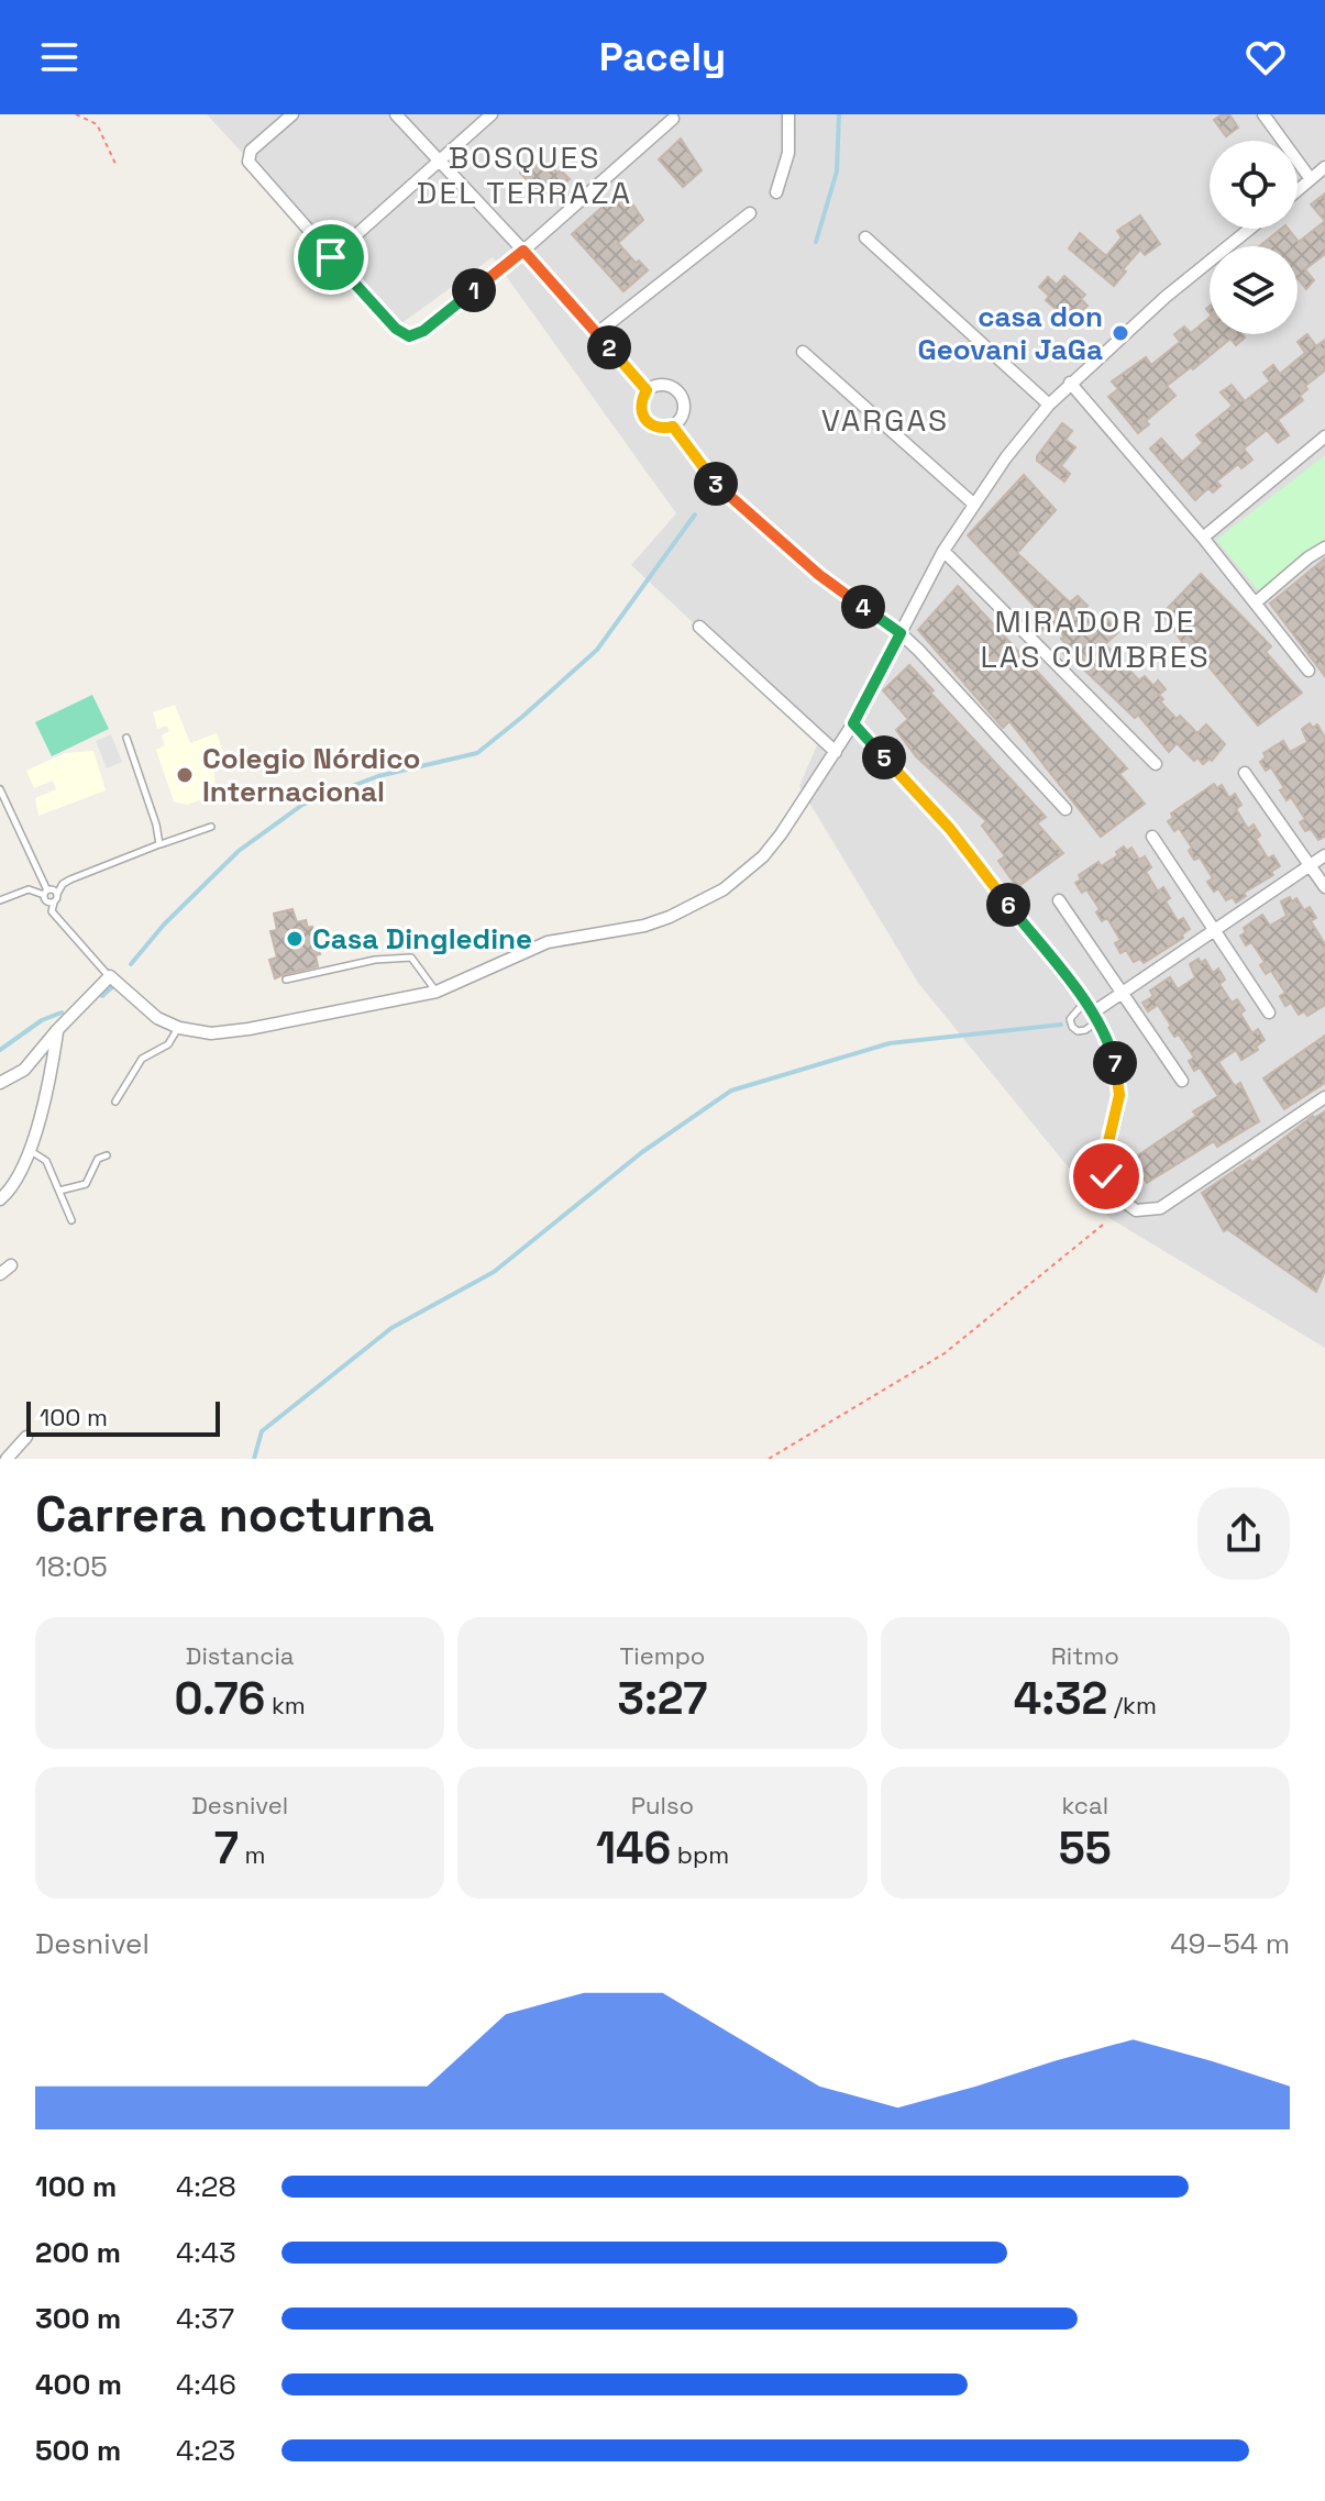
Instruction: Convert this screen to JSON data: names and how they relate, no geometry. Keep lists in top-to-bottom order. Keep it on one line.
{"districts":["BOSQUES DEL TERRAZA","VARGAS","MIRADOR DE LAS CUMBRES"],"places":["casa don Geovani JaGa","Colegio Nórdico Internacional","Casa Dingledine"],"scale_bar":"100 m","page":{"header":"Pacely","pins":["1","2","3","4","5","6","7"],"scale":"100 m","heading":["Carrera nocturna","18:05"],"stats":[["Distancia","0.76 km"],["Tiempo","3:27"],["Ritmo","4:32 /km"],["Desnivel","7 m"],["Pulso","146 bpm"],["kcal","55"]],"chart":["Desnivel","49–54 m"],"list":[{"name":"100 m","note":"4:28"},{"name":"200 m","note":"4:43"},{"name":"300 m","note":"4:37"},{"name":"400 m","note":"4:46"},{"name":"500 m","note":"4:23"}]}}
